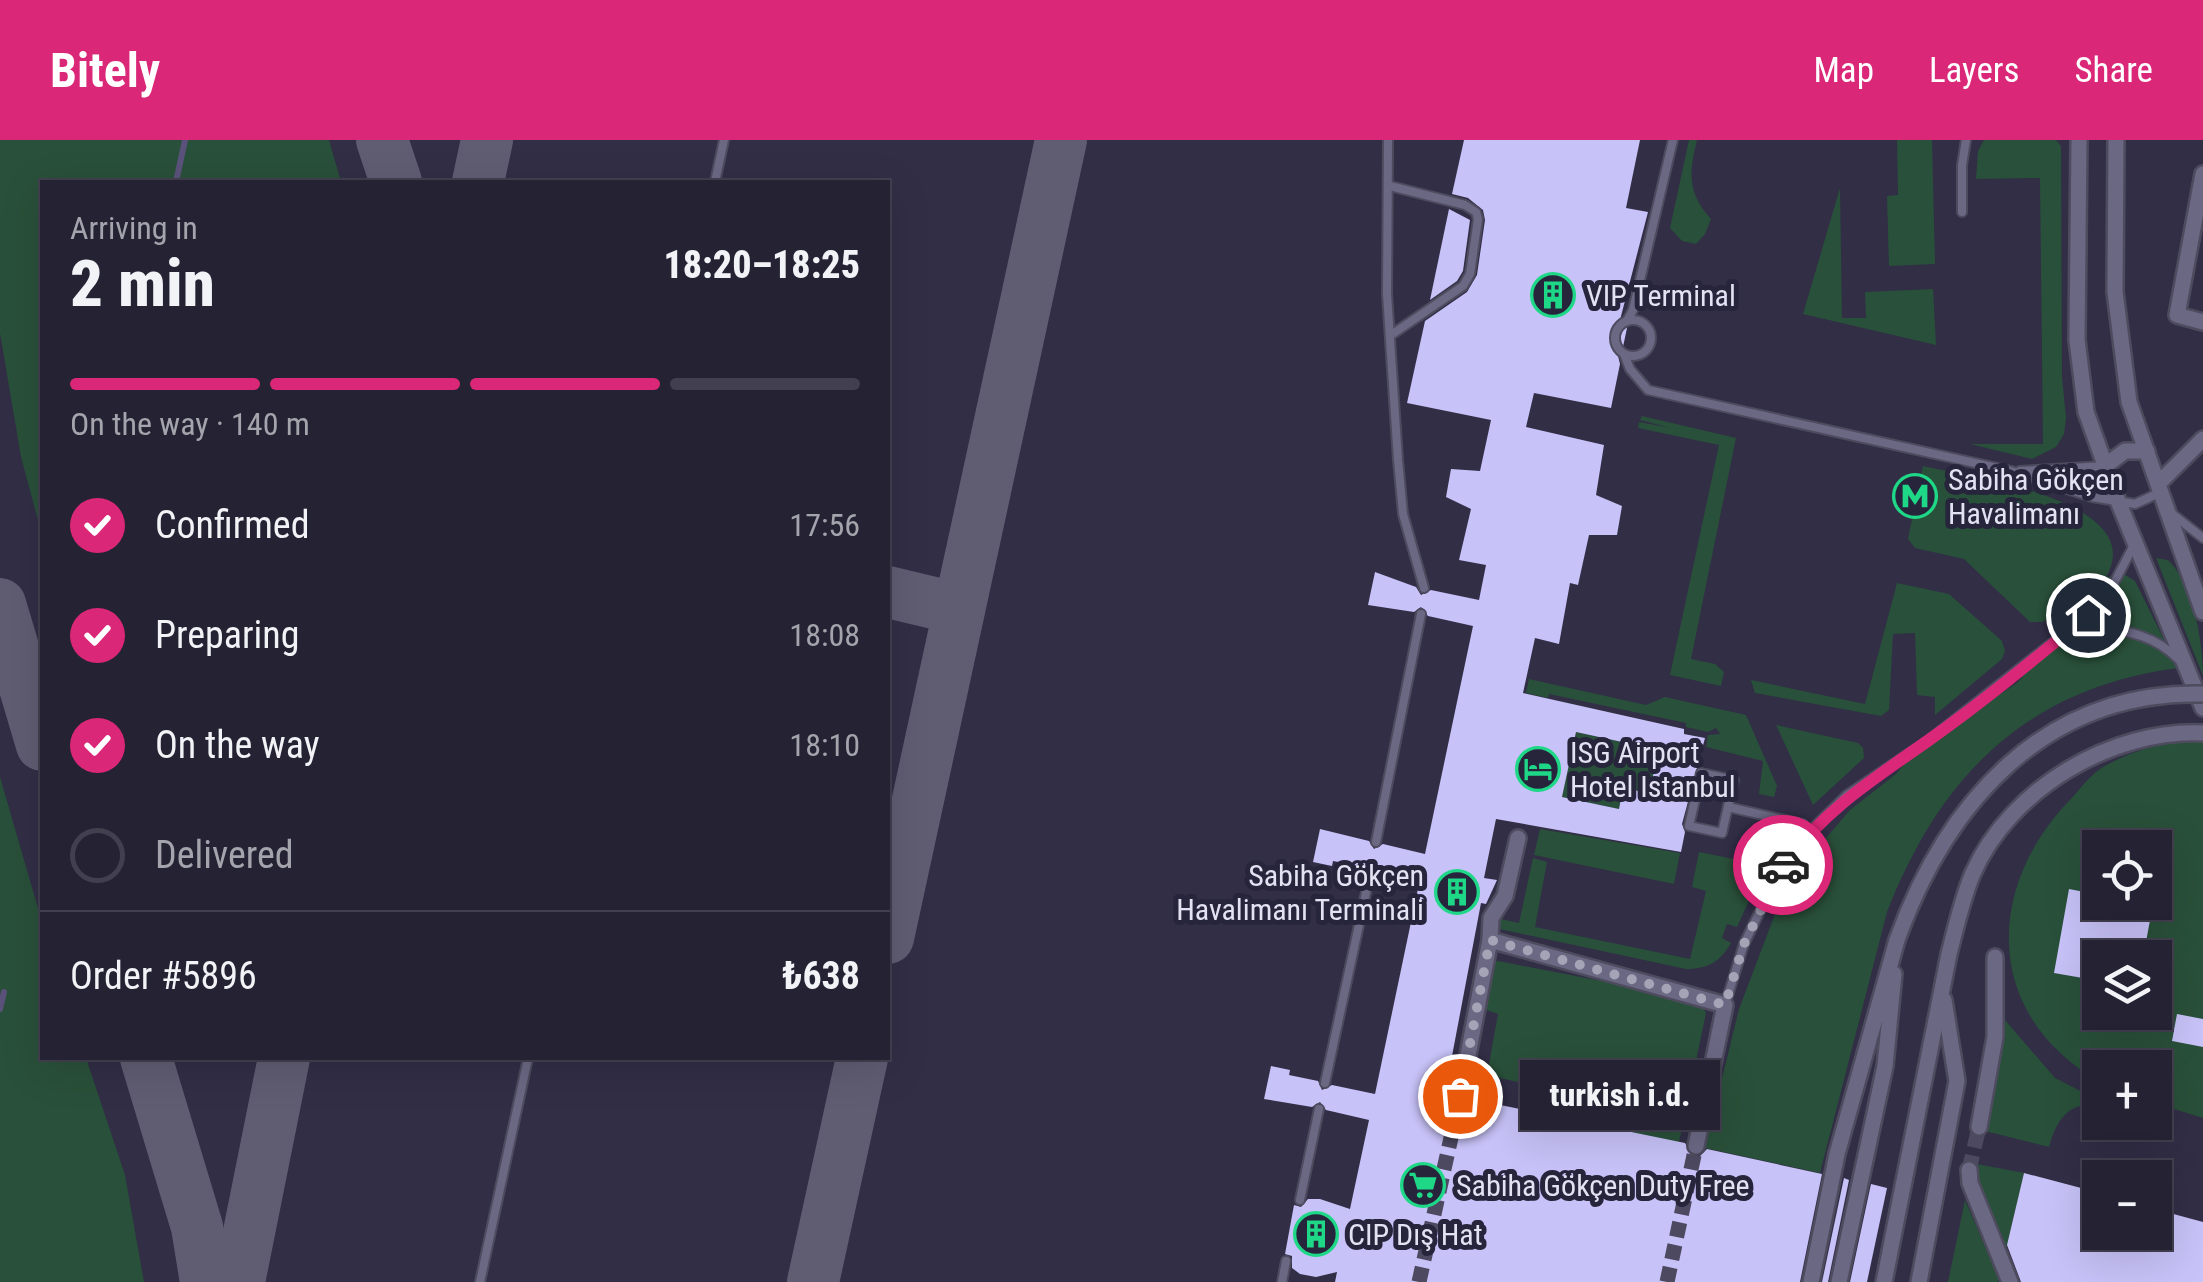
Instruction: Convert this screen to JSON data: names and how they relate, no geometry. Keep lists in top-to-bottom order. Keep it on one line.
{"places":{"building":["VIP Terminal","Sabiha Gökçen Havalimanı Terminali","CIP Dış Hat"],"metro station":["Sabiha Gökçen Havalimanı"],"hotel":["ISG Airport Hotel Istanbul"],"other":["turkish i.d."],"supermarket":["Sabiha Gökçen Duty Free"]},"page":{"header":"Bitely","nav":["Map","Layers","Share"],"heading":["2 min","Arriving in","18:20–18:25"],"panel":["Order #5896","₺638"],"bar":"On the way · 140 m","list":[["Confirmed","17:56"],["Preparing","18:08"],["On the way","18:10"],"Delivered"],"map_buttons":["+","−"],"bubble":"turkish i.d."}}
